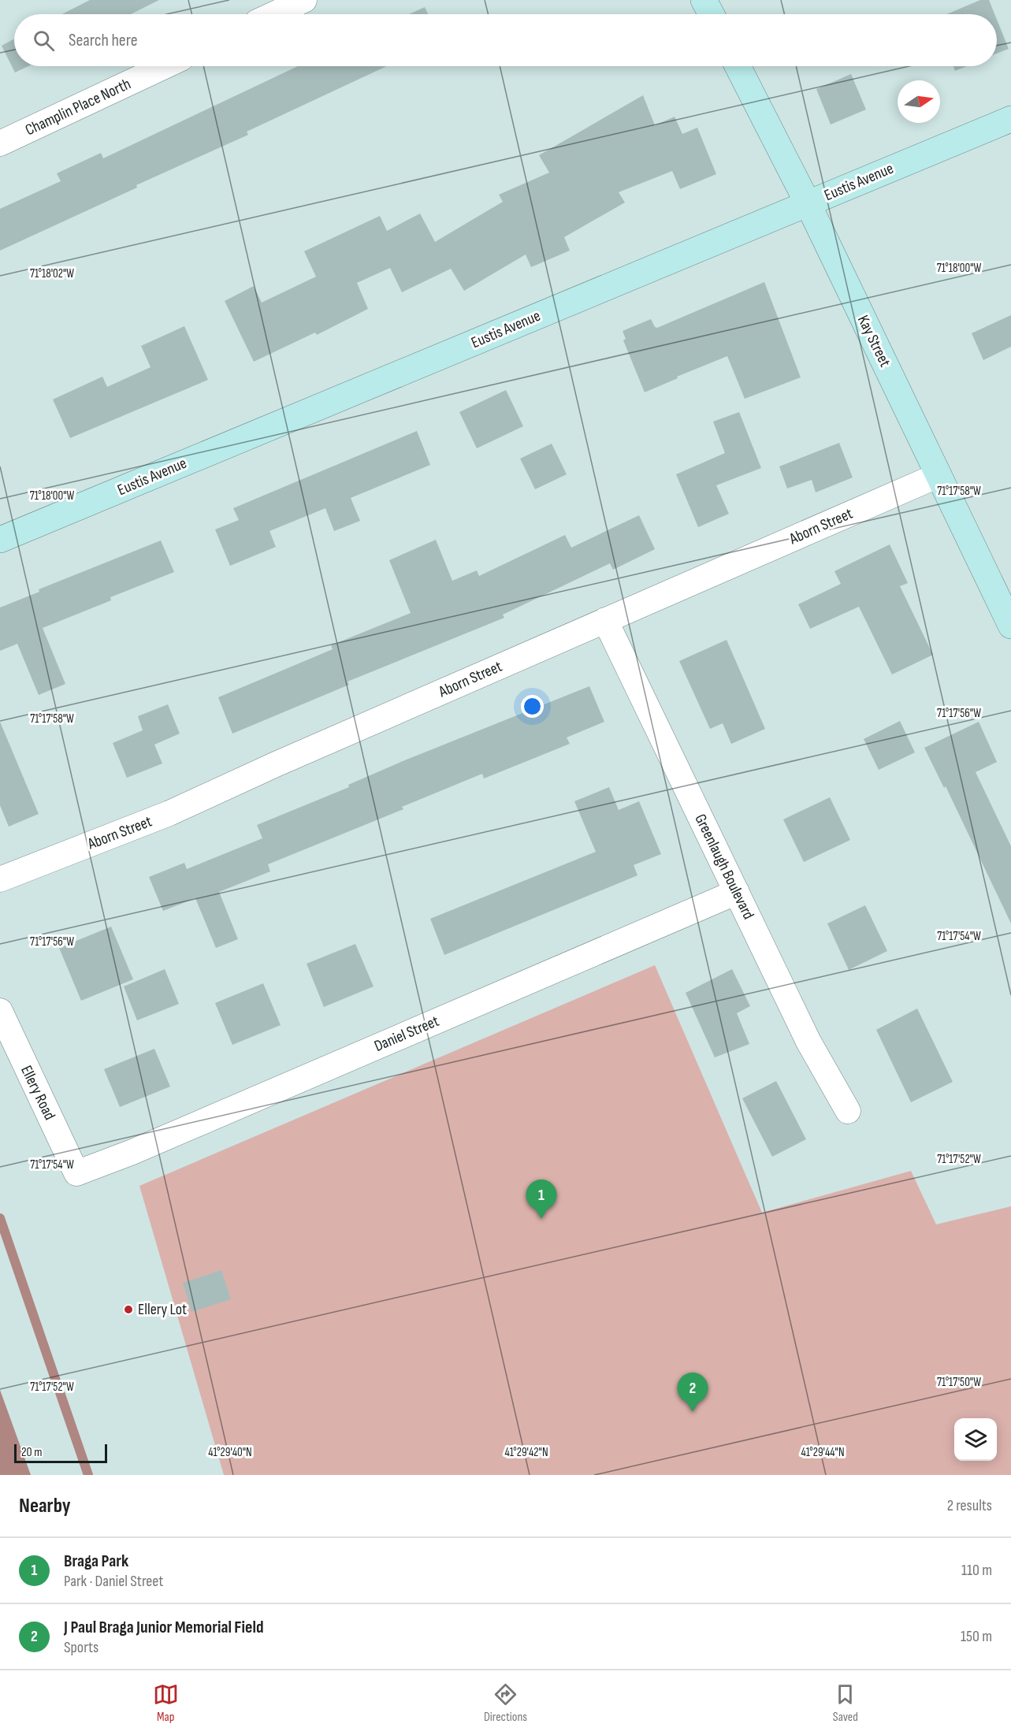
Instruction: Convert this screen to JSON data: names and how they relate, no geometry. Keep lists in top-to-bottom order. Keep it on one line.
{"streets":{"street":["Champlin Place North","Eustis Avenue","Kay Street","Aborn Street","Greenlaugh Boulevard","Daniel Street","Ellery Road"]},"crossings":[["Eustis Avenue","Kay Street"],["Kay Street","Aborn Street"],["Aborn Street","Greenlaugh Boulevard"],["Greenlaugh Boulevard","Daniel Street"],["Daniel Street","Ellery Road"]],"places":["Ellery Lot"],"scale_bar":"20 m","north":"right","page":{"search":"Search here","pins":["1","2"],"scale":"20 m","heading":["Nearby","2 results"],"list":[{"mark":"1","name":"Braga Park","note":"Park · Daniel Street","value":"110 m"},{"mark":"2","name":"J Paul Braga Junior Memorial Field","note":"Sports","value":"150 m"}],"nav":["Map","Directions","Saved"]},"coordinates":["71°18'00\"W","71°18'02\"W","71°17'58\"W","71°17'56\"W","71°17'54\"W","71°17'52\"W","71°17'50\"W","41°29'40\"N","41°29'42\"N","41°29'44\"N"]}
